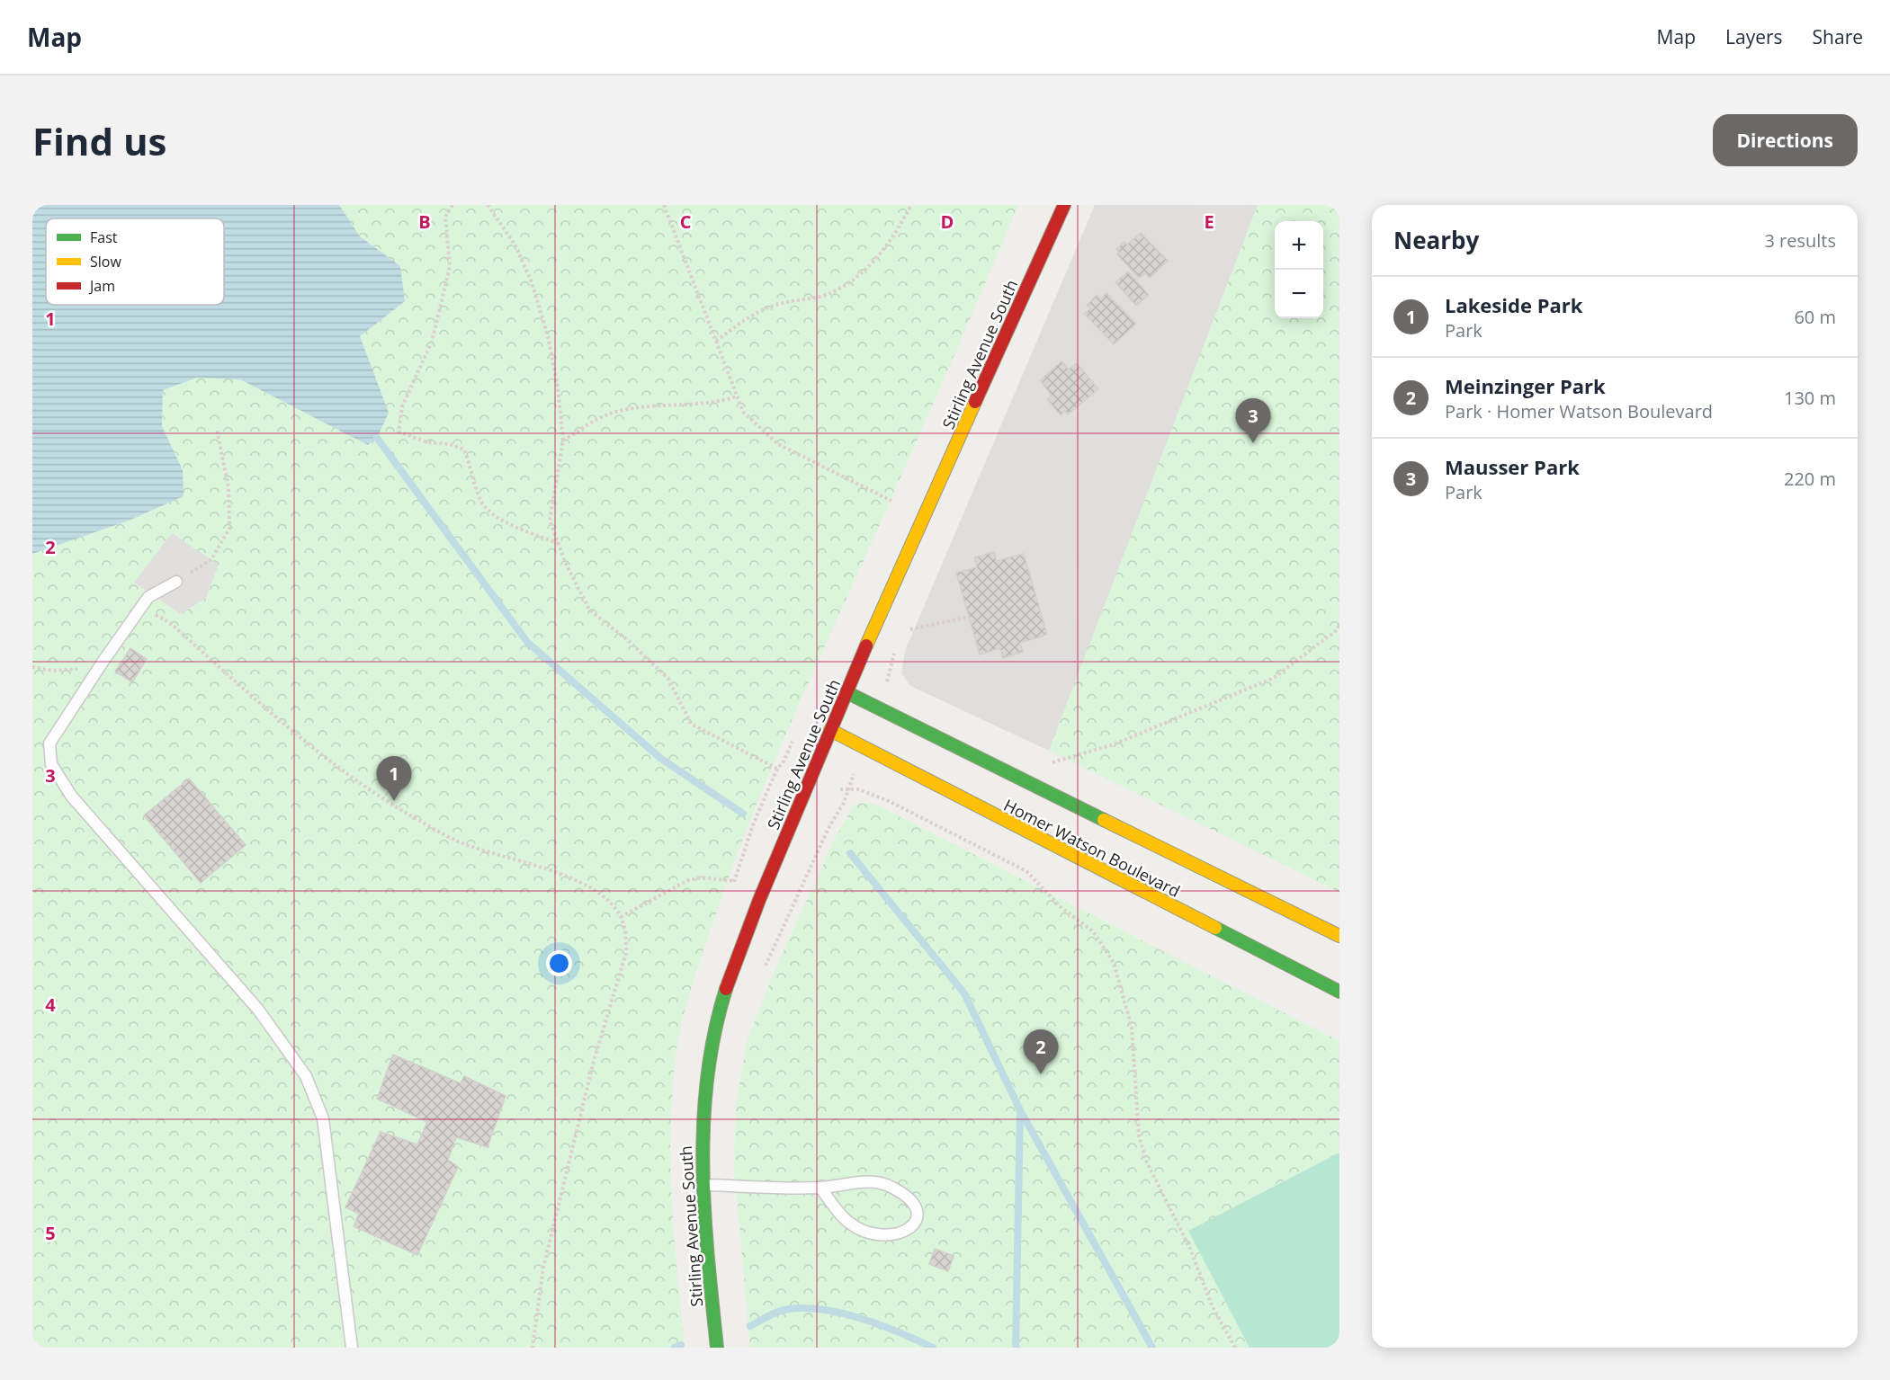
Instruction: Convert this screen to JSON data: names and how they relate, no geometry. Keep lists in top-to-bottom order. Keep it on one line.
{"streets":{"street":["Stirling Avenue South","Homer Watson Boulevard"]},"crossings":[["Stirling Avenue South","Homer Watson Boulevard"]],"legend":["Fast","Slow","Jam"],"page":{"header":"Map","nav":["Map","Layers","Share"],"buttons":"Directions","title":"Find us","heading":["Nearby","3 results"],"map_buttons":["+","−"],"list":[{"mark":"1","name":"Lakeside Park","note":"Park","value":"60 m"},{"mark":"2","name":"Meinzinger Park","note":"Park · Homer Watson Boulevard","value":"130 m"},{"mark":"3","name":"Mausser Park","note":"Park","value":"220 m"}],"pins":["3","1","2"]},"grid":{"columns":["B","C","D","E"],"rows":["1","2","3","4","5"]}}
